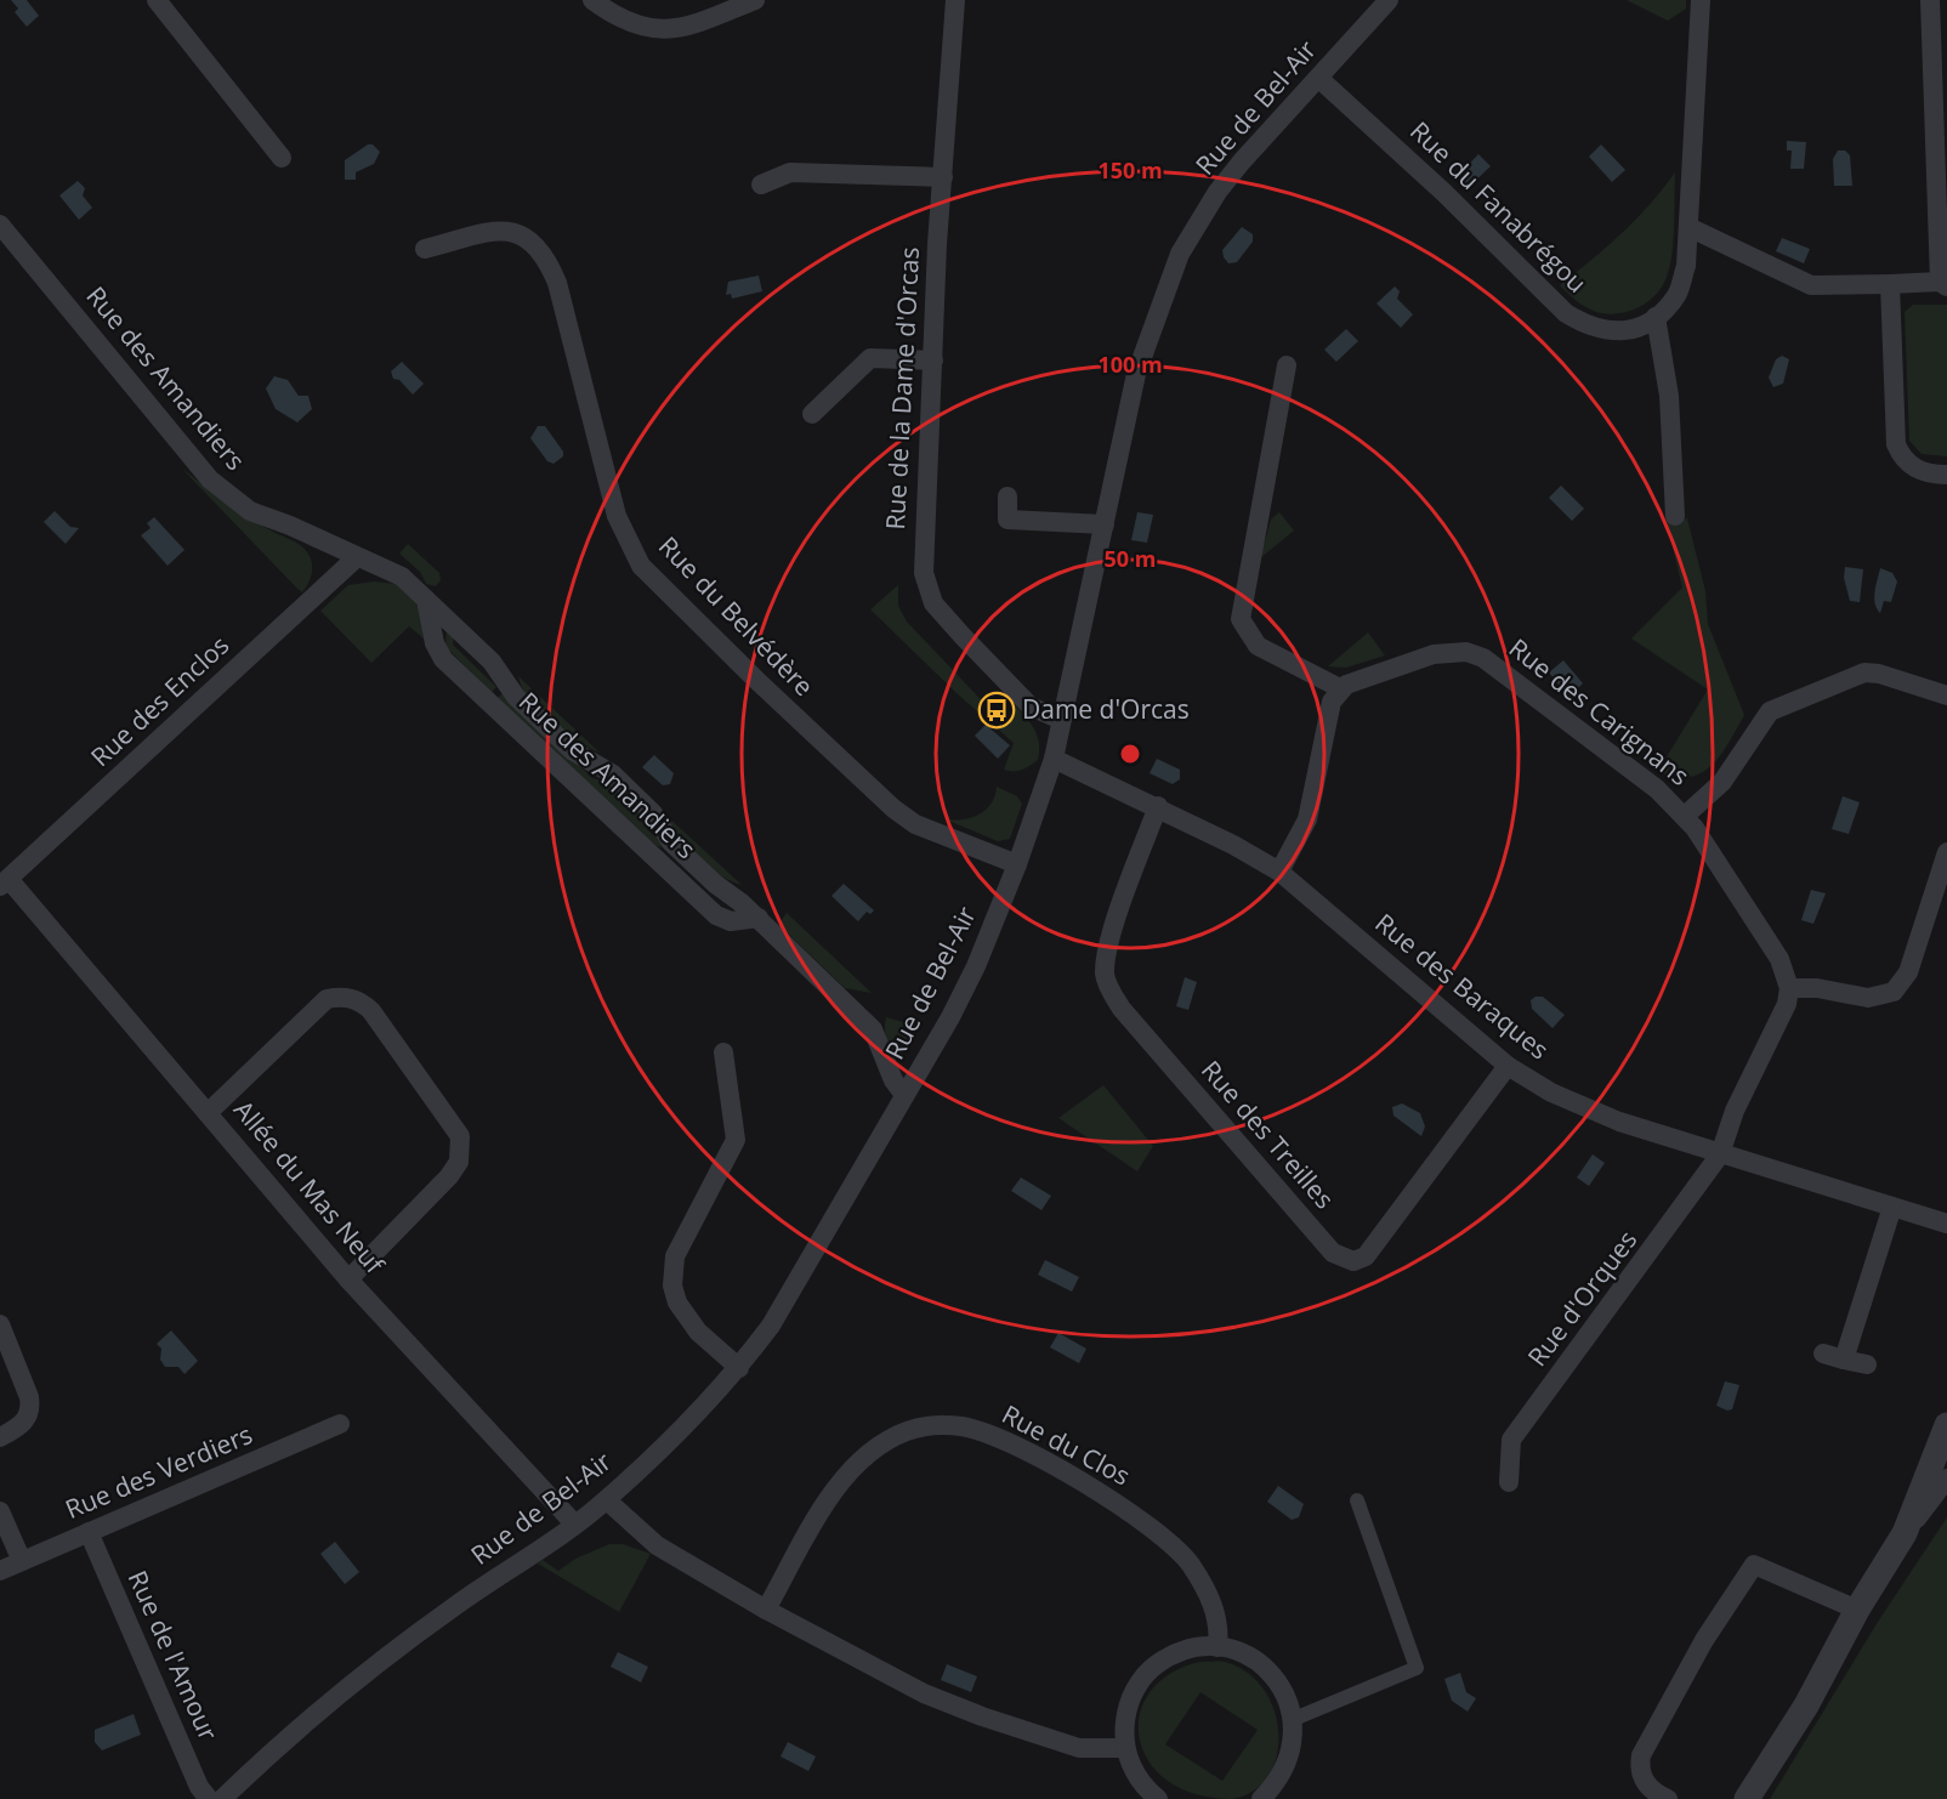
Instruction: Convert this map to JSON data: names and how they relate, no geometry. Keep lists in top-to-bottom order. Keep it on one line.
{"streets":{"street":["Rue de Bel-Air","Rue du Fanabrégou","Rue des Amandiers","Rue de la Dame d'Orcas","Rue du Belvédère","Rue des Enclos","Rue des Carignans","Rue des Baraques","Rue des Treilles","Allée du Mas Neuf","Rue d'Orques","Rue du Clos","Rue des Verdiers","Rue de l'Amour"]},"crossings":[["Rue de Bel-Air","Rue du Fanabrégou"],["Rue de Bel-Air","Rue des Amandiers"],["Rue de Bel-Air","Rue de la Dame d'Orcas"],["Rue de Bel-Air","Rue du Belvédère"],["Rue de Bel-Air","Rue des Baraques"],["Rue de Bel-Air","Allée du Mas Neuf"],["Rue des Amandiers","Rue des Enclos"],["Rue des Enclos","Allée du Mas Neuf"],["Rue des Baraques","Rue des Treilles"],["Rue des Baraques","Rue d'Orques"],["Rue des Verdiers","Rue de l'Amour"]],"places":{"bus stop":["Dame d'Orcas"]},"rings":["150 m","100 m","50 m"]}
